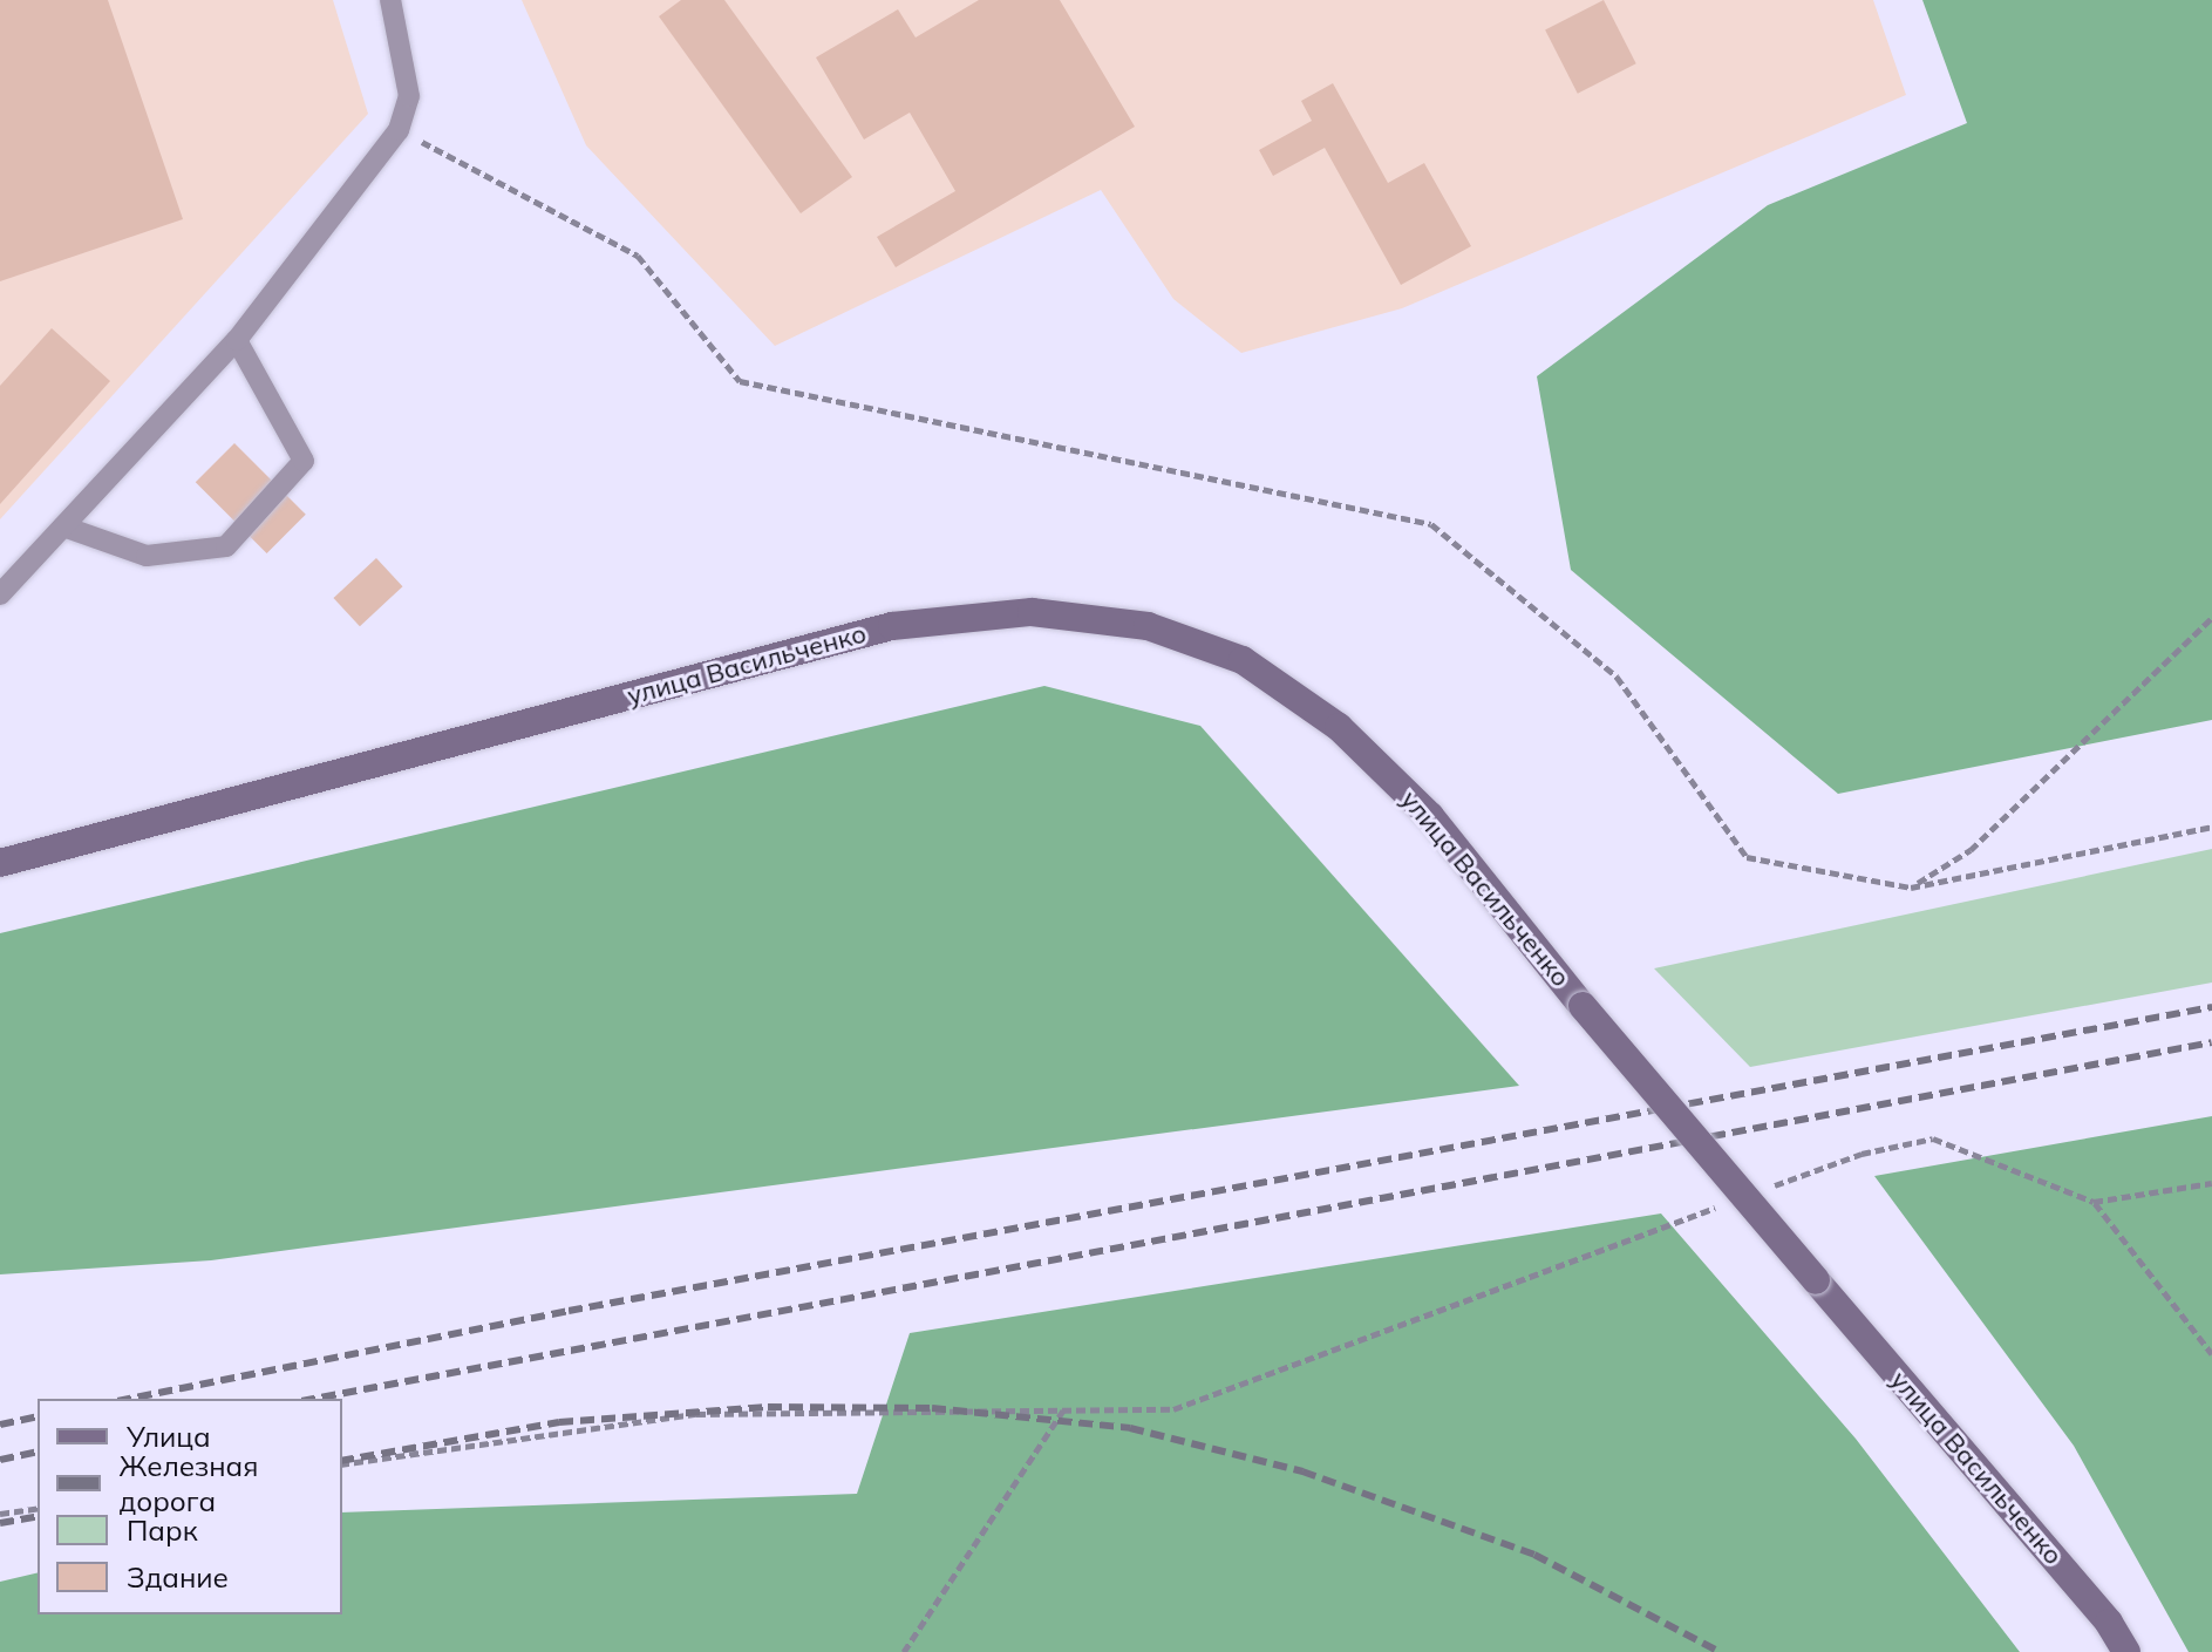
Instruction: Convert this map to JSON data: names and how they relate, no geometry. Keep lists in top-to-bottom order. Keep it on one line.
{"streets":{"main road":["улица Васильченко"]},"legend":["Улица","Железная дорога","Парк","Здание"]}
